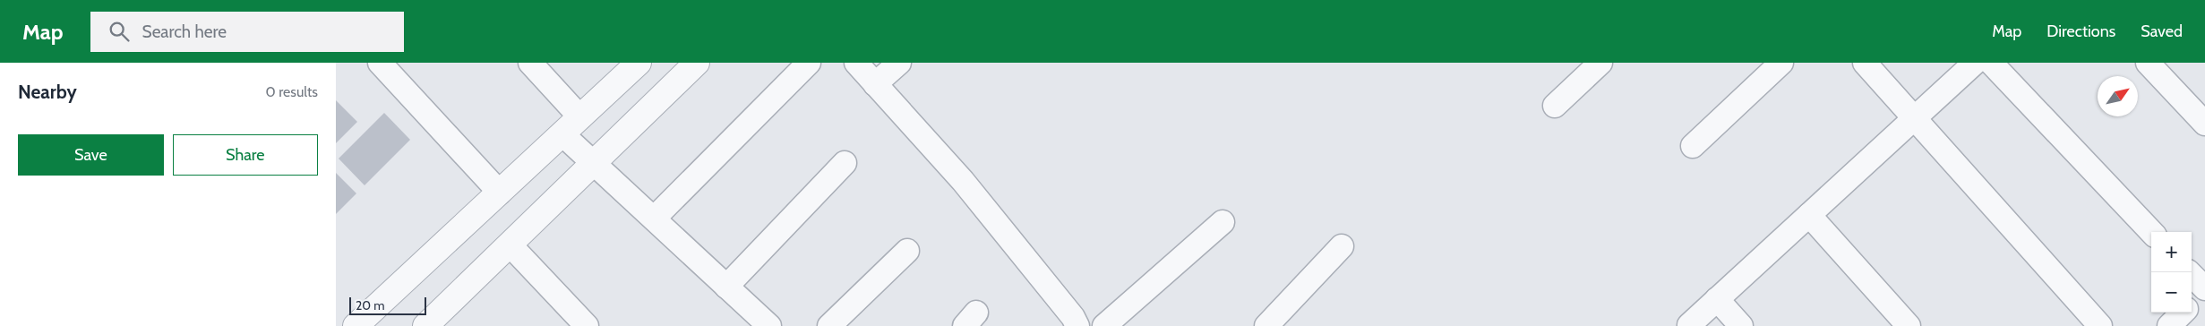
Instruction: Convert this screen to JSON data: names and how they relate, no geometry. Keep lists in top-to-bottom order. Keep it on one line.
{"scale_bar":"20 m","north":"top right","page":{"header":"Map","search":"Search here","nav":["Map","Directions","Saved"],"heading":["Nearby","0 results"],"buttons":["Save","Share"],"map_buttons":["+","−"],"scale":"20 m"}}
